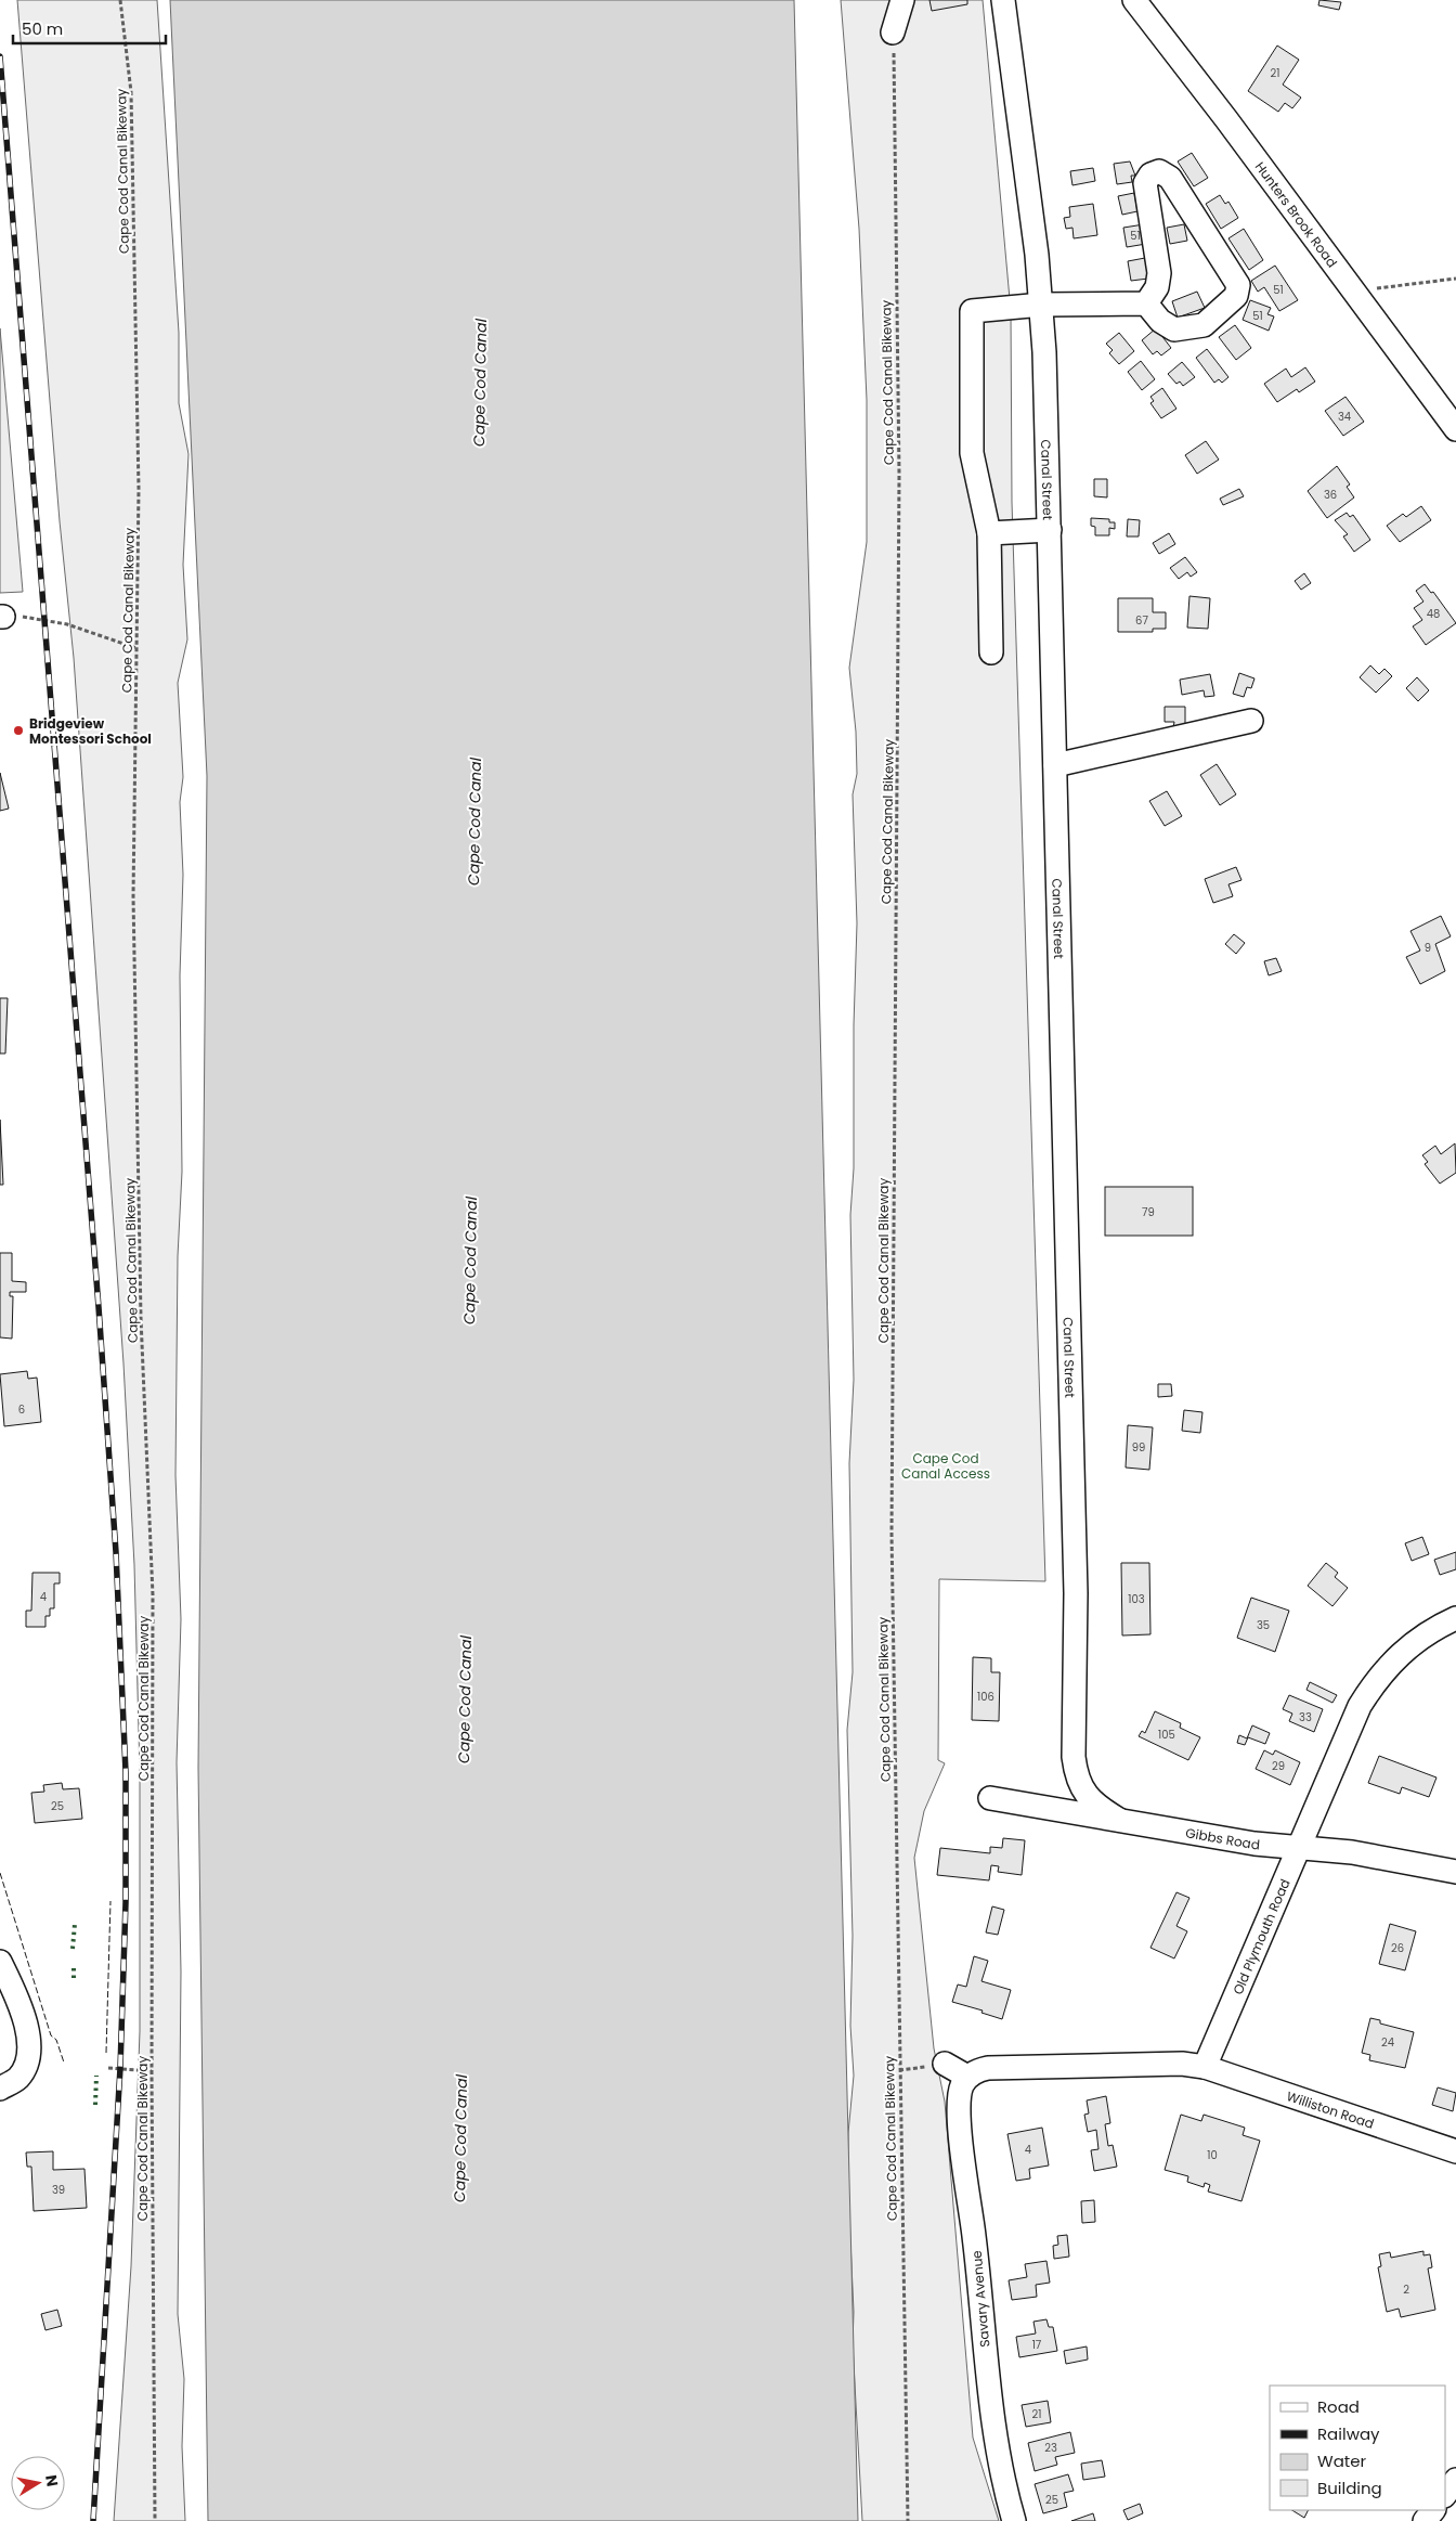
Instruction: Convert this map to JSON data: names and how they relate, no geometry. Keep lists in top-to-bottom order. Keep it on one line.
{"streets":{"street":["Hunters Brook Road","Canal Street","Gibbs Road","Old Plymouth Road","Williston Road","Savary Avenue"],"path":["Cape Cod Canal Bikeway"]},"crossings":[["Canal Street","Gibbs Road"],["Gibbs Road","Old Plymouth Road"],["Old Plymouth Road","Williston Road"]],"water":["Cape Cod Canal"],"parks":["Cape Cod Canal Access"],"places":["Bridgeview Montessori School"],"house_numbers":["21","51","51","51","34","36","48","67","9","79","6","99","4","103","35","106","33","105","29","25","26","24","4","10","39","2","17","21","23","25"],"legend":["Road","Railway","Water","Building"],"scale_bar":"50 m","north":"right"}
